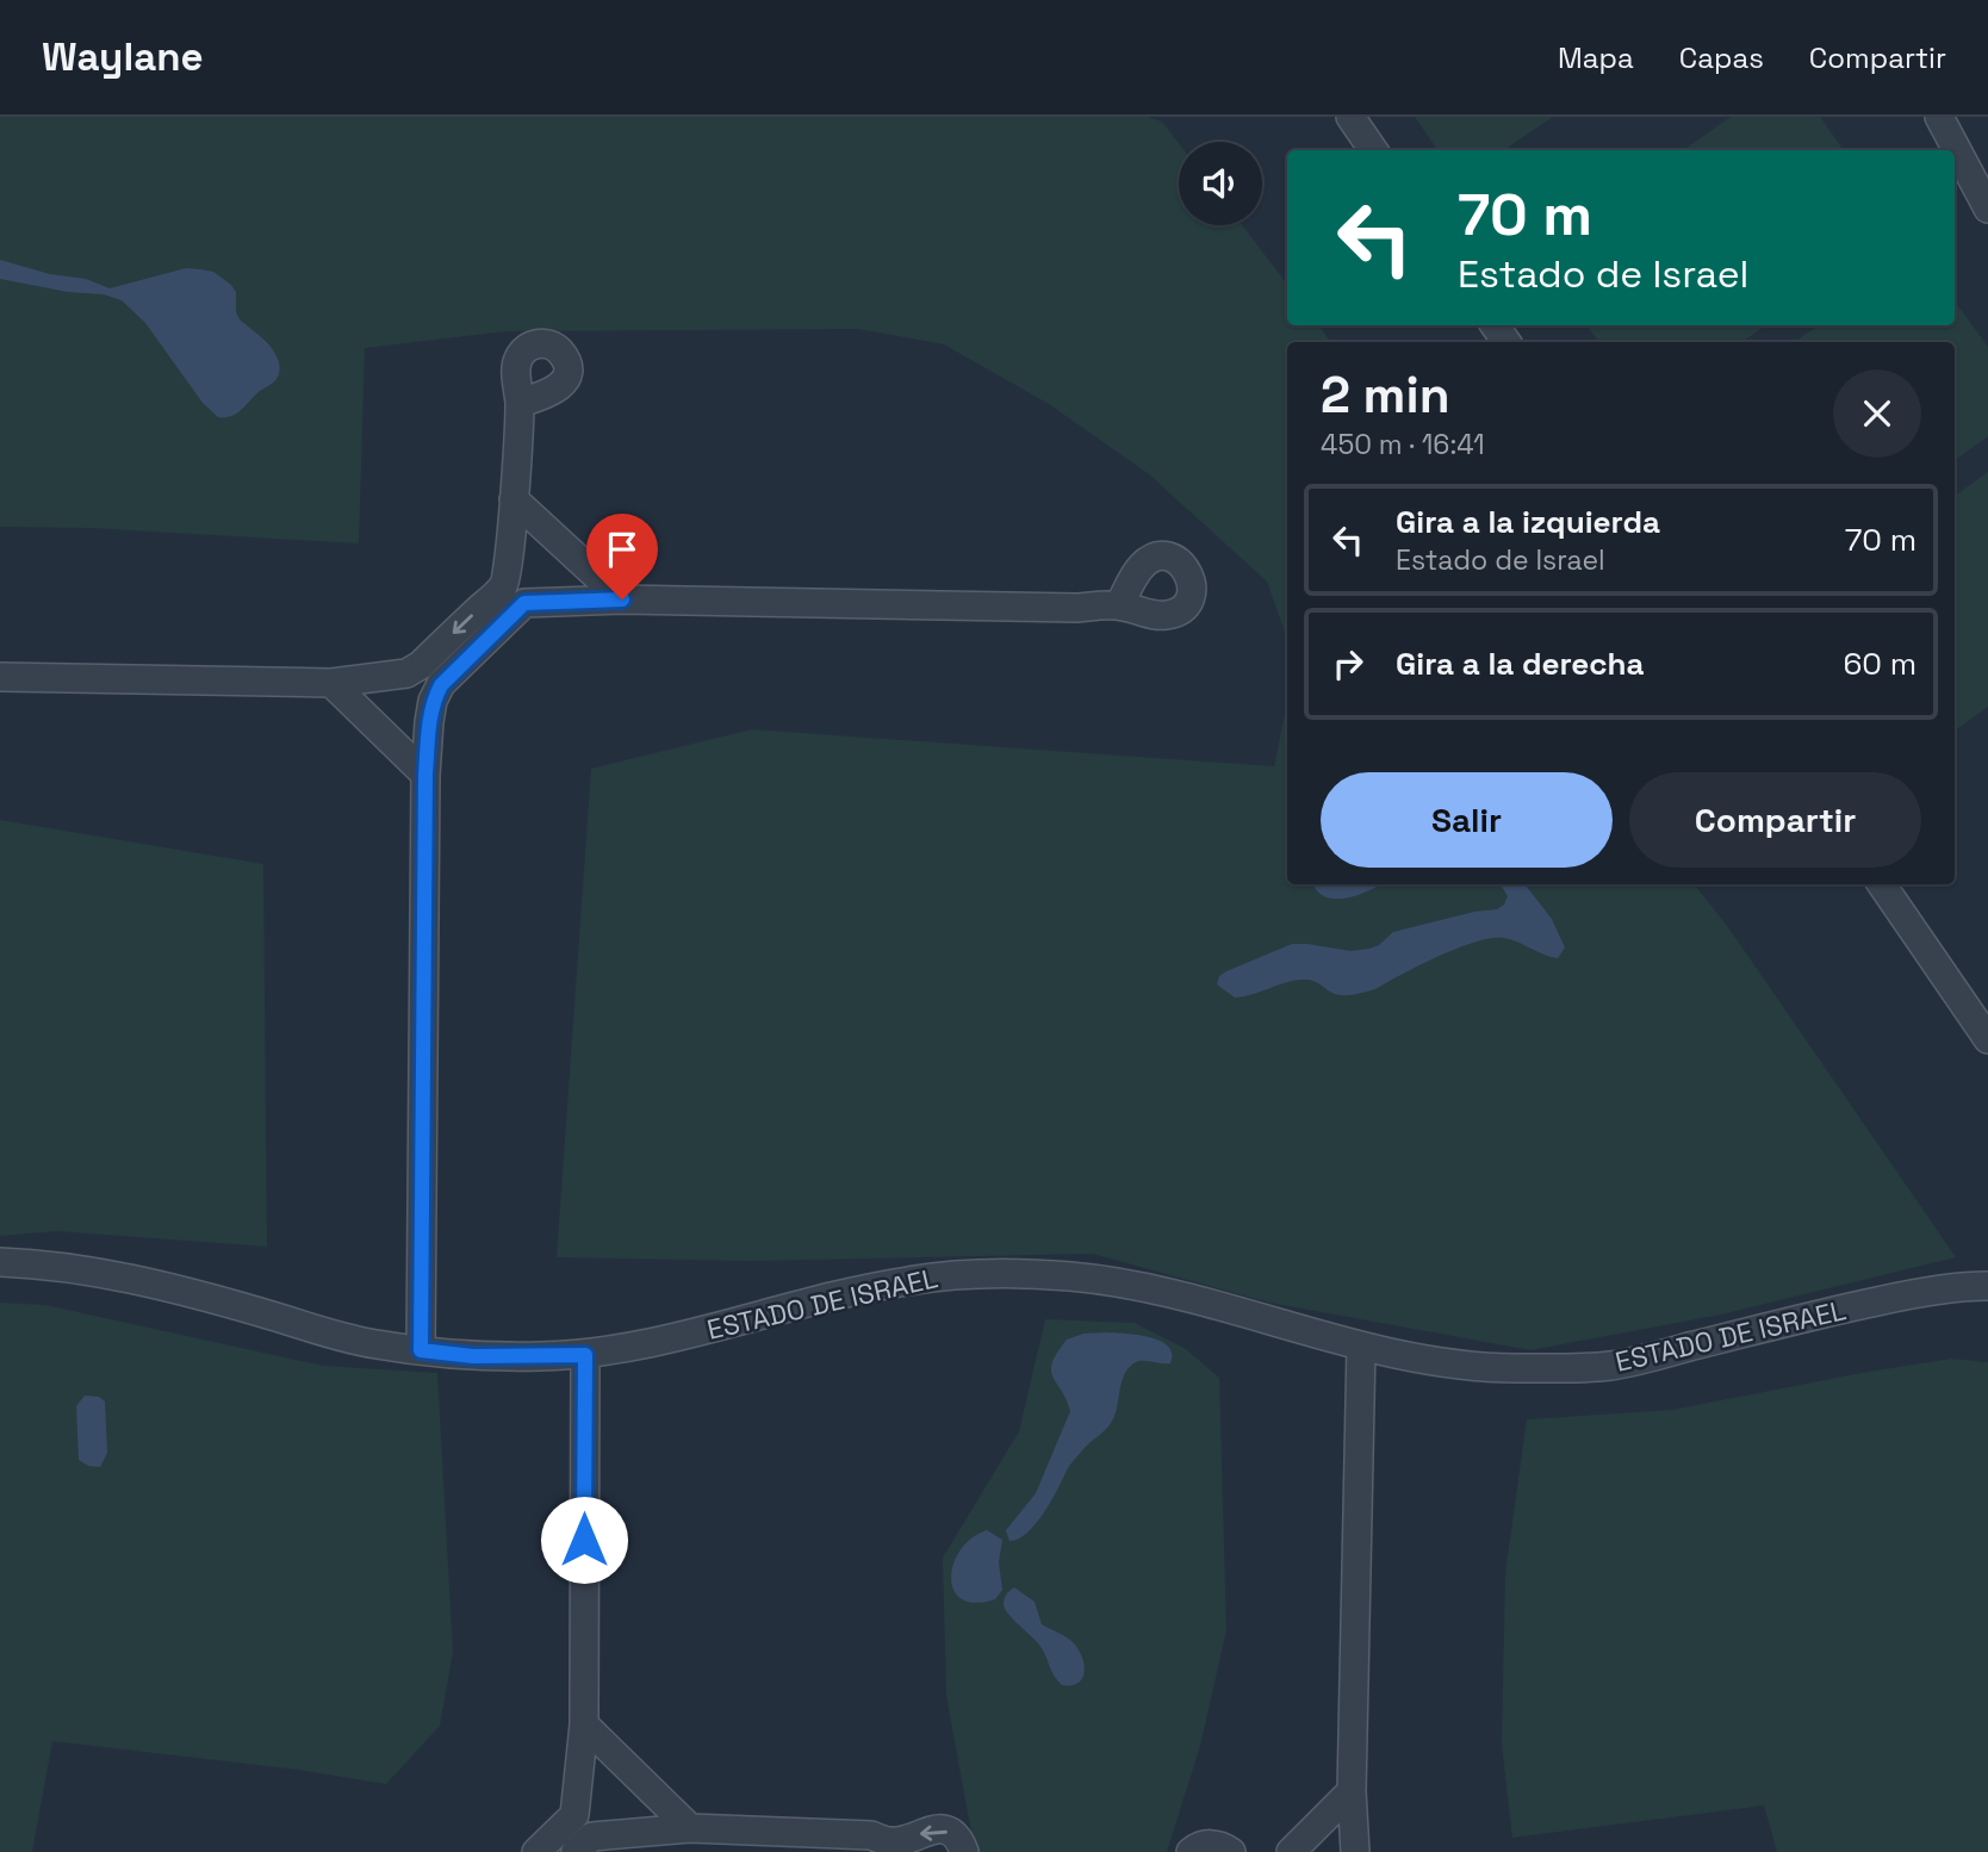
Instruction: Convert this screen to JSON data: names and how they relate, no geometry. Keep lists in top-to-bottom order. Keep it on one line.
{"streets":{"street":["ESTADO DE ISRAEL"]},"page":{"header":"Waylane","nav":["Mapa","Capas","Compartir"],"turn":["70 m","Estado de Israel"],"heading":["2 min","450 m · 16:41"],"list":[{"name":"Gira a la izquierda","note":"Estado de Israel","value":"70 m"},{"name":"Gira a la derecha","value":"60 m"}],"buttons":["Salir","Compartir"]}}
